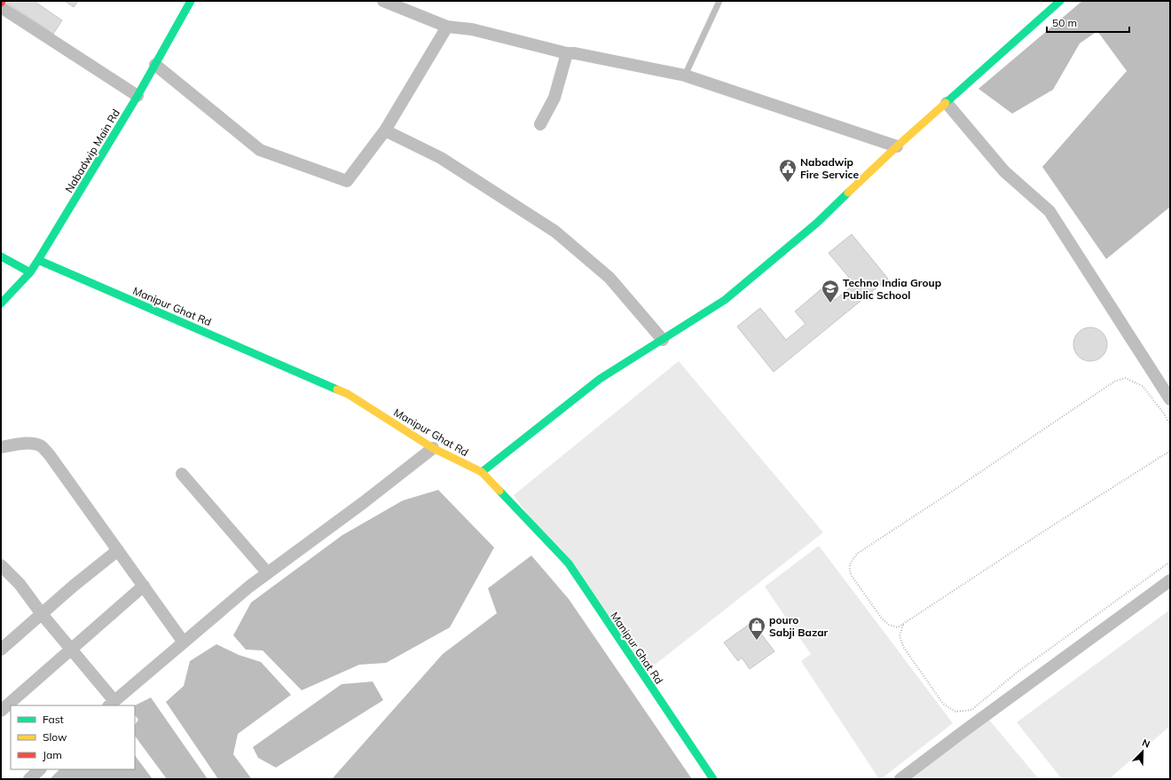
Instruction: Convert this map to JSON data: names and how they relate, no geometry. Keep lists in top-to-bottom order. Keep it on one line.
{"streets":{"street":["Nabadwip Main Rd","Manipur Ghat Rd"]},"crossings":[["Nabadwip Main Rd","Manipur Ghat Rd"]],"places":{"public building":["Nabadwip Fire Service"],"school or university":["Techno India Group Public School"],"shop":["pouro Sabji Bazar"]},"legend":["Fast","Slow","Jam"],"scale_bar":"50 m","north":"top right"}
